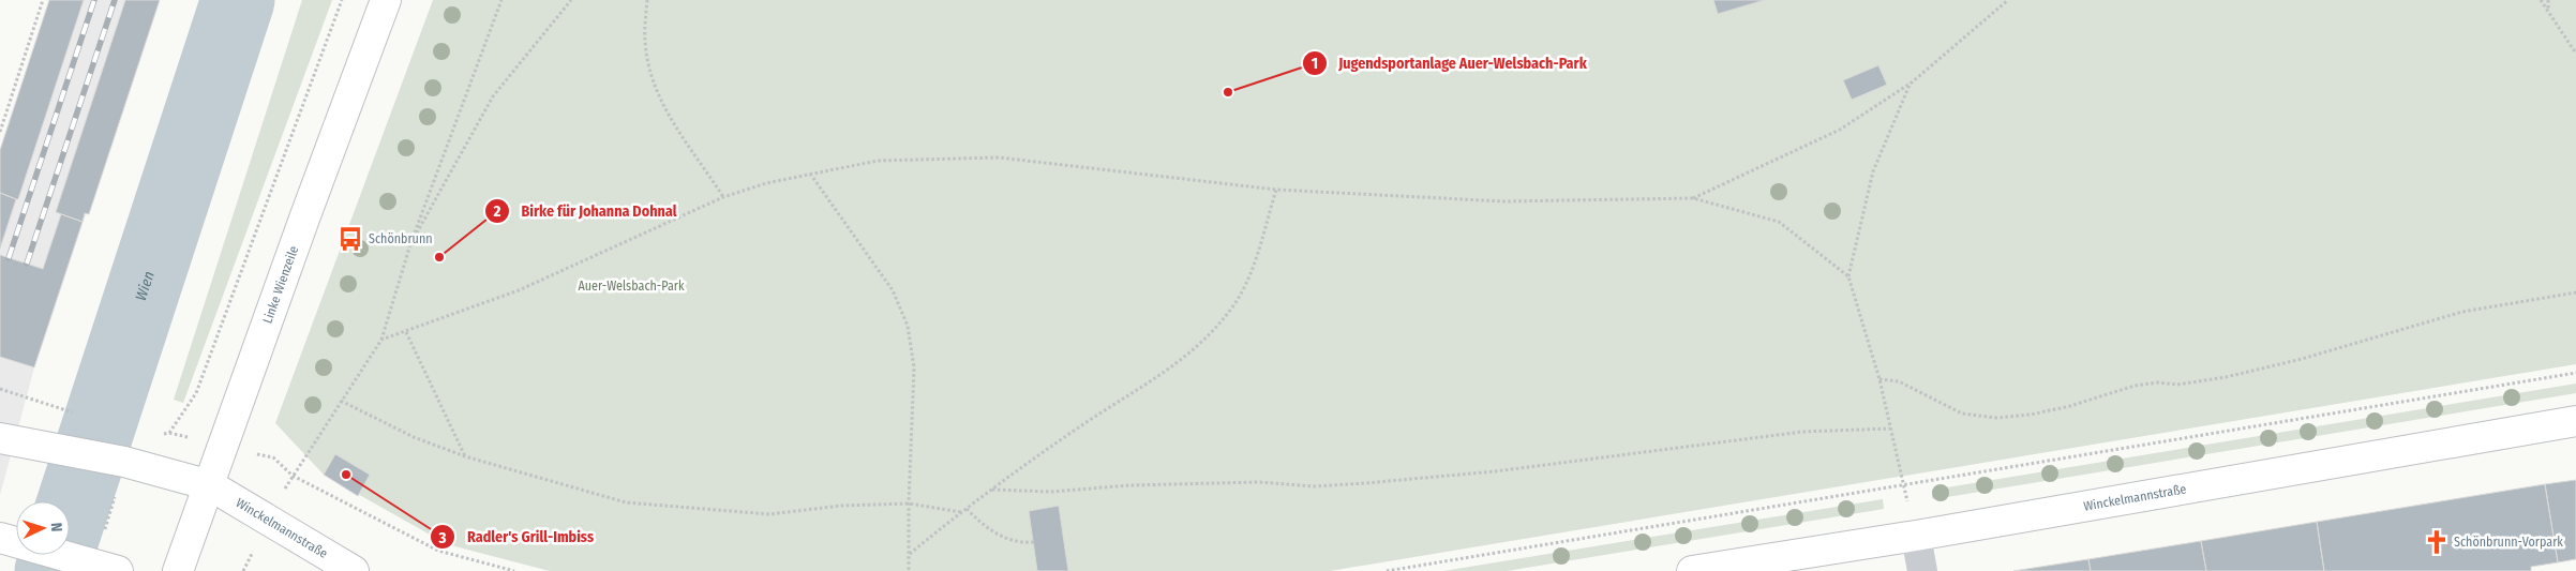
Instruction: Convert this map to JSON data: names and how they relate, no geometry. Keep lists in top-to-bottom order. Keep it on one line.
{"streets":{"main road":["Linke Wienzeile","Winckelmannstraße"]},"crossings":[["Linke Wienzeile","Winckelmannstraße"]],"water":["Wien"],"parks":["Auer-Welsbach-Park"],"places":{"other":["Jugendsportanlage Auer-Welsbach-Park","Birke für Johanna Dohnal","Radler's Grill-Imbiss"],"bus stop":["Schönbrunn"],"church":["Schönbrunn-Vorpark"]},"north":"right"}
